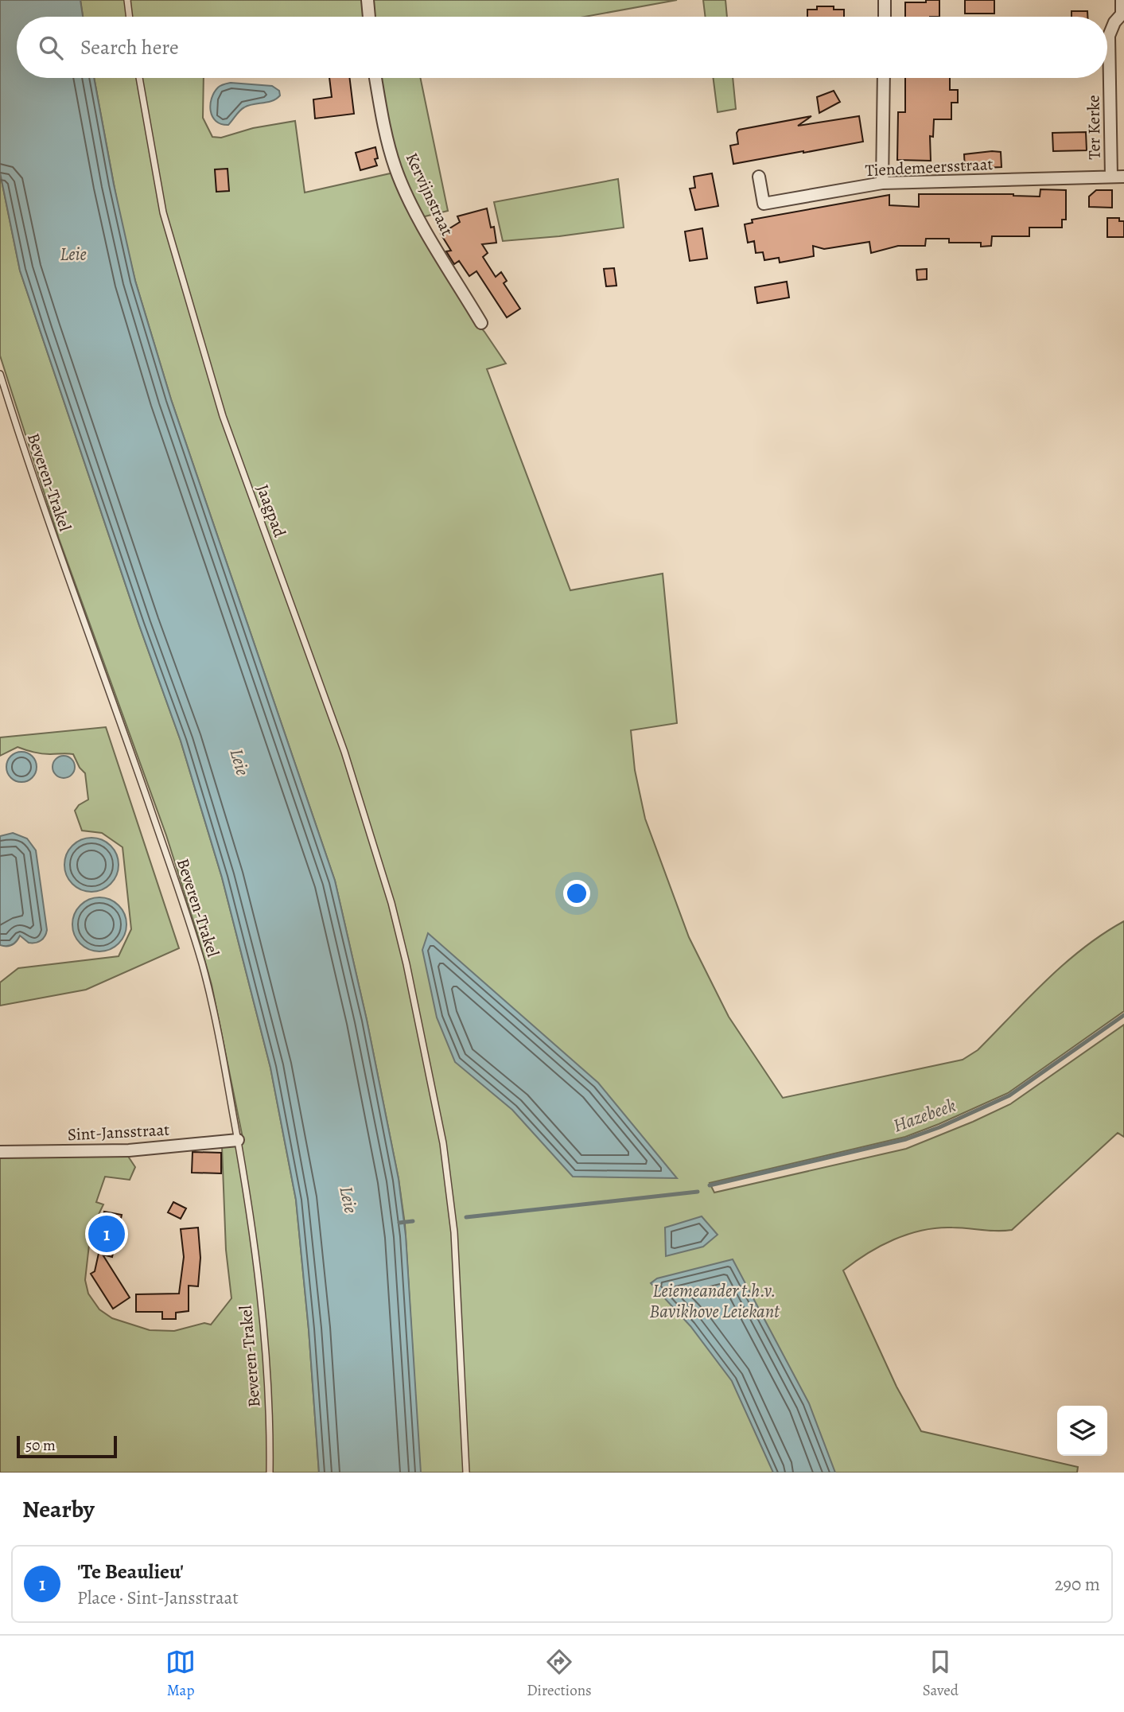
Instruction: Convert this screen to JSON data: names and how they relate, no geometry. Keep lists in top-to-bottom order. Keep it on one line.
{"streets":{"street":["Ter Kerke","Tiendemeersstraat","Kervijnstraat","Sint-Jansstraat"],"lane":["Beveren-Trakel","Jaagpad"]},"crossings":[["Ter Kerke","Tiendemeersstraat"],["Beveren-Trakel","Sint-Jansstraat"]],"water":["Leie","Hazebeek","Leiemeander t.h.v. Bavikhove Leiekant"],"scale_bar":"50 m","page":{"search":"Search here","pins":"1","scale":"50 m","heading":"Nearby","list":[{"mark":"1","name":"'Te Beaulieu'","note":"Place · Sint-Jansstraat","value":"290 m"}],"nav":["Map","Directions","Saved"]}}
